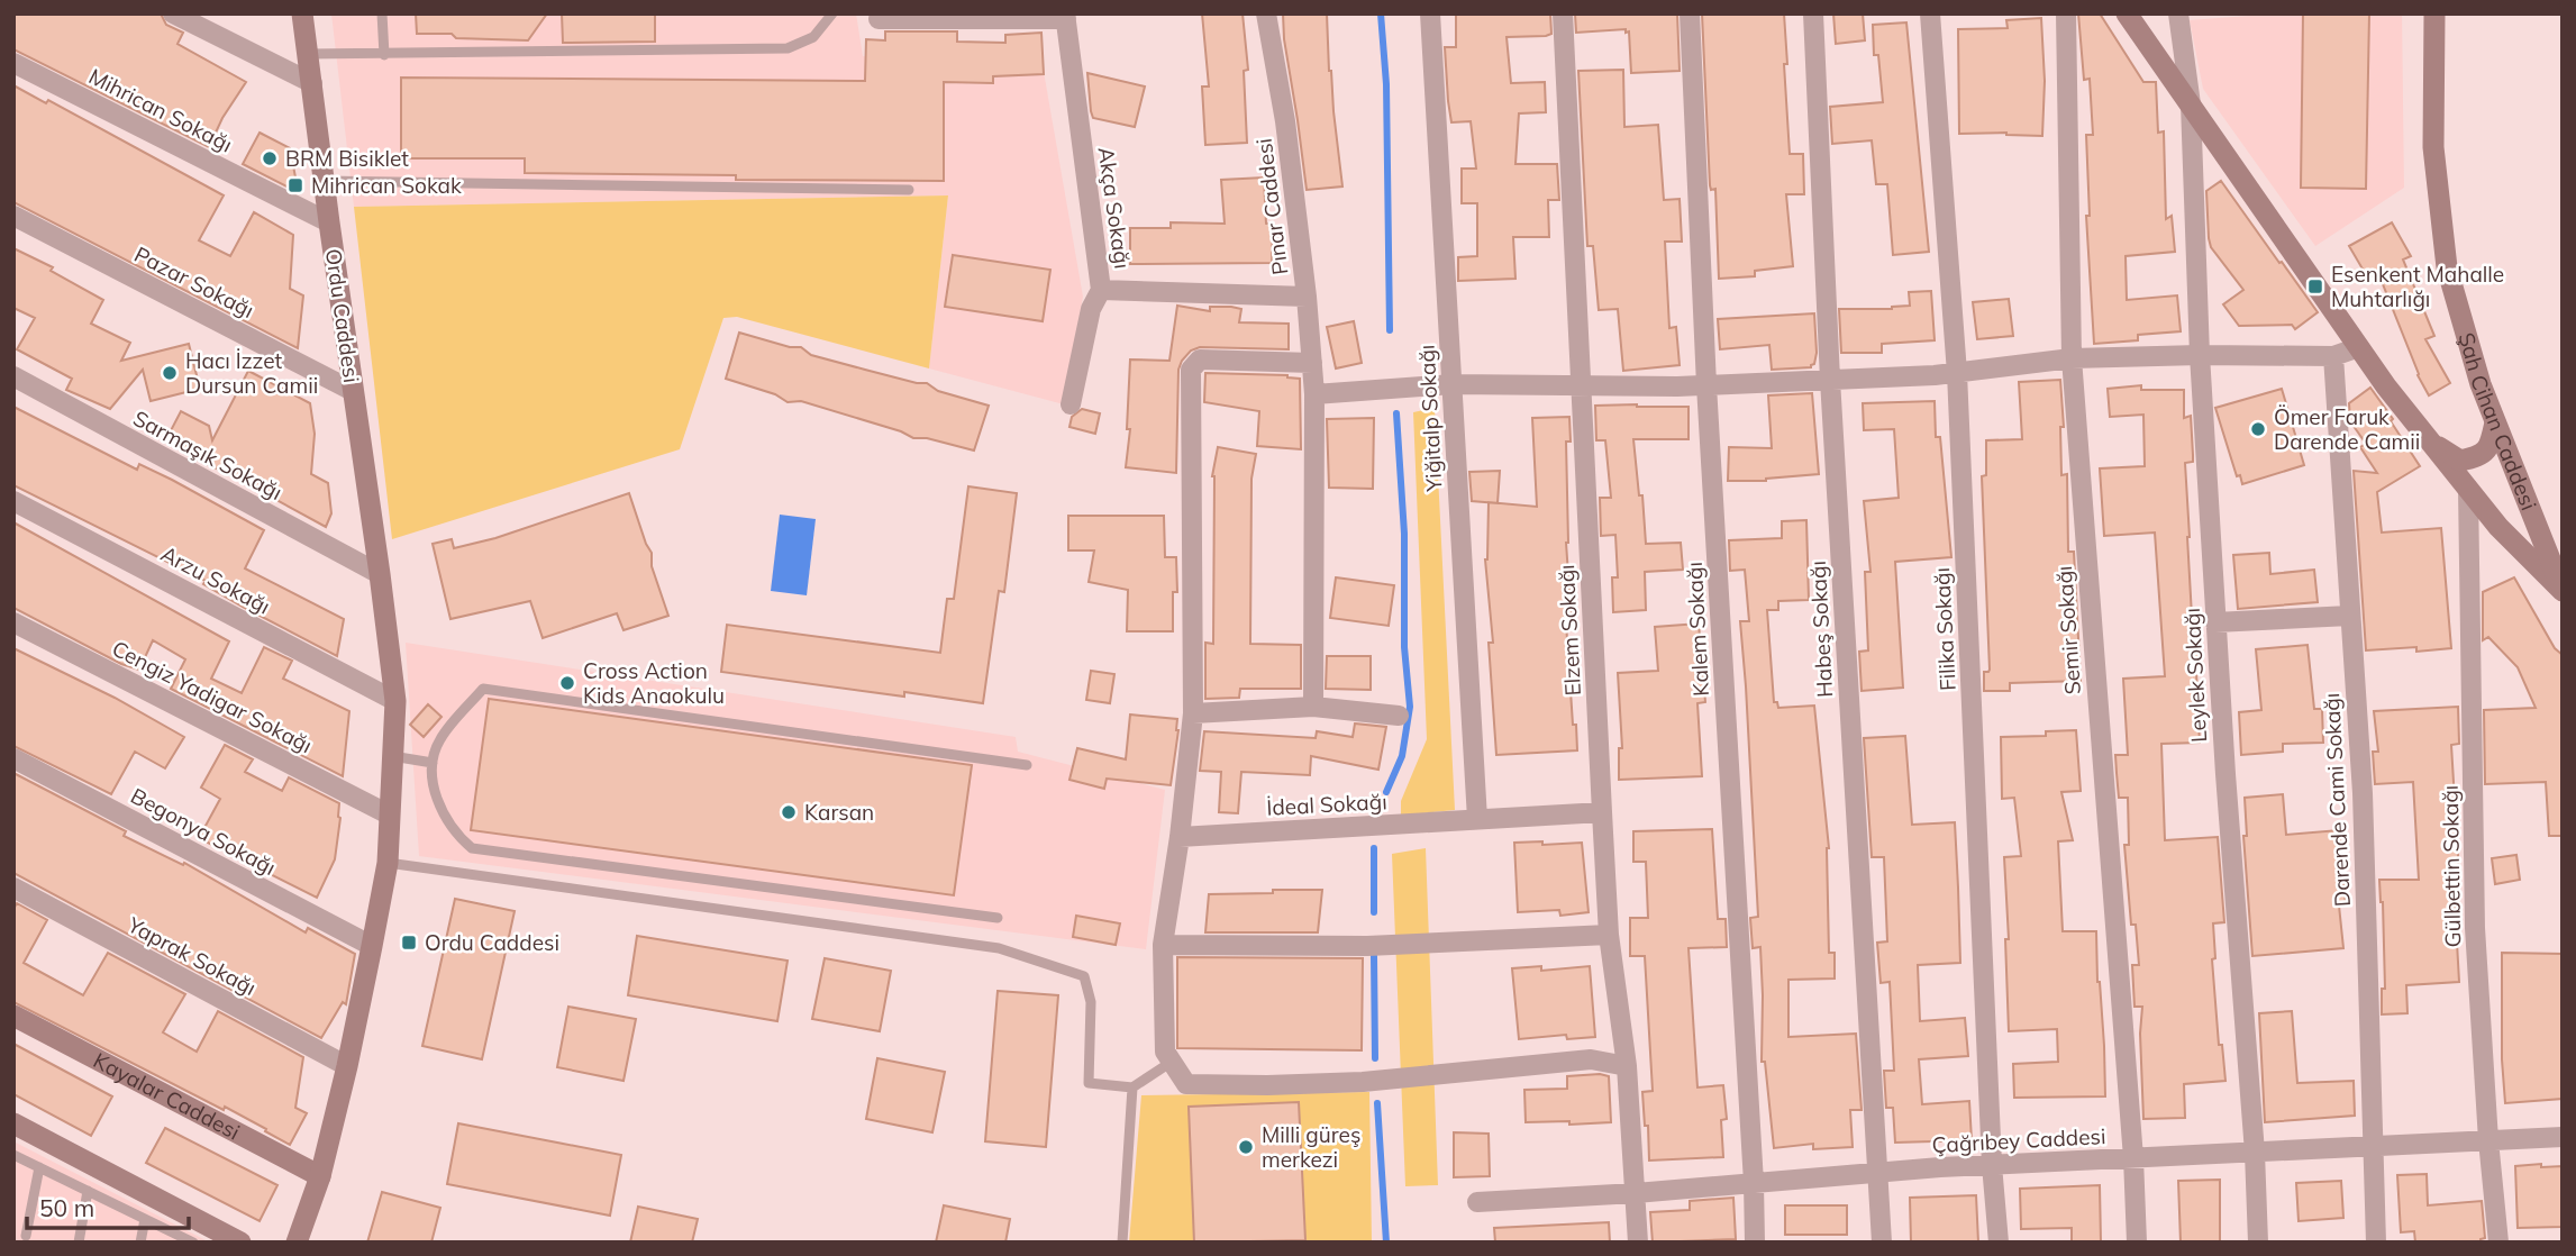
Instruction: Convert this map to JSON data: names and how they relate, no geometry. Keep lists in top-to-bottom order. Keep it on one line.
{"streets":{"main road":["Ordu Caddesi","Şah Cihan Caddesi","Kayalar Caddesi"],"street":["Mihrican Sokağı","Pınar Caddesi","Akça Sokağı","Pazar Sokağı","Yiğitalp Sokağı","Sarmaşık Sokağı","Arzu Sokağı","Kalem Sokağı","Habeş Sokağı","Filika Sokağı","Elzem Sokağı","Semir Sokağı","Leylek Sokağı","Cengiz Yadigar Sokağı","Darende Cami Sokağı","İdeal Sokağı","Begonya Sokağı","Gülbettin Sokağı","Yaprak Sokağı","Çağrıbey Caddesi"]},"crossings":[["Mihrican Sokağı","Ordu Caddesi"],["Pazar Sokağı","Ordu Caddesi"],["Ordu Caddesi","Sarmaşık Sokağı"],["Ordu Caddesi","Arzu Sokağı"],["Ordu Caddesi","Cengiz Yadigar Sokağı"],["Ordu Caddesi","Begonya Sokağı"],["Ordu Caddesi","Yaprak Sokağı"],["Ordu Caddesi","Kayalar Caddesi"],["Yiğitalp Sokağı","İdeal Sokağı"],["Kalem Sokağı","Çağrıbey Caddesi"],["Habeş Sokağı","Çağrıbey Caddesi"],["Filika Sokağı","Çağrıbey Caddesi"],["Elzem Sokağı","İdeal Sokağı"],["Elzem Sokağı","Çağrıbey Caddesi"],["Semir Sokağı","Çağrıbey Caddesi"],["Leylek Sokağı","Çağrıbey Caddesi"],["Darende Cami Sokağı","Çağrıbey Caddesi"],["Gülbettin Sokağı","Çağrıbey Caddesi"]],"places":{"other":["BRM Bisiklet","Hacı İzzet Dursun Camii","Ömer Faruk Darende Camii","Cross Action Kids Anaokulu","Karsan","Milli güreş merkezi"],"transit":["Mihrican Sokak","Esenkent Mahalle Muhtarlığı","Ordu Caddesi"]},"scale_bar":"50 m"}
